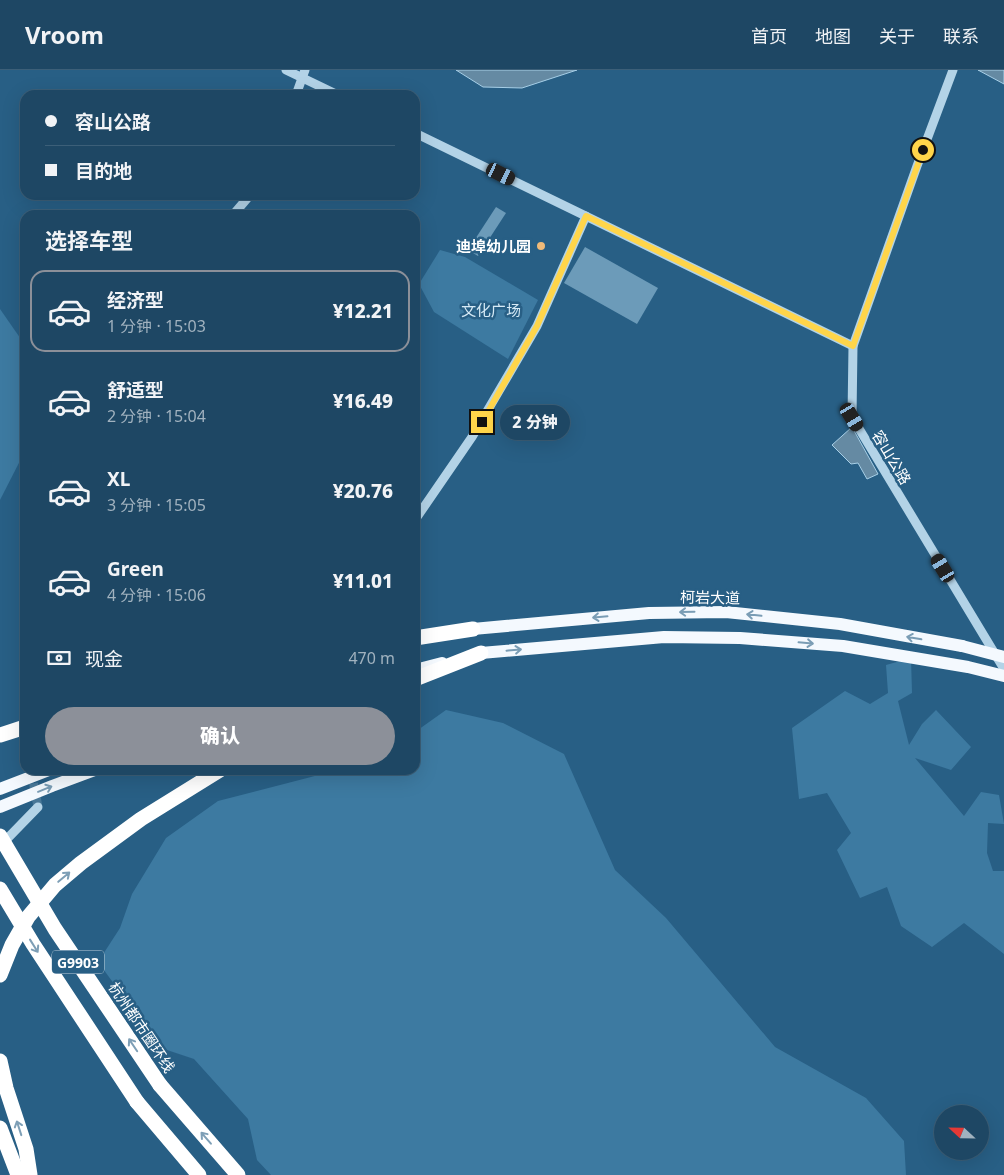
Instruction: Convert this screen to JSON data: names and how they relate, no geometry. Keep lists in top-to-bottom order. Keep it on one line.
{"streets":{"highway":["G9903","杭州都市圈环线"],"main road":["柯岩大道"],"street":["容山公路"]},"parks":["文化广场"],"places":["迪埠幼儿园"],"north":"left","page":{"header":"Vroom","nav":["首页","地图","关于","联系"],"banner":["容山公路","目的地"],"heading":"选择车型","list":[{"name":"经济型","note":"1 分钟 · 15:03","value":"¥12.21"},{"name":"舒适型","note":"2 分钟 · 15:04","value":"¥16.49"},{"name":"XL","note":"3 分钟 · 15:05","value":"¥20.76"},{"name":"Green","note":"4 分钟 · 15:06","value":"¥11.01"}],"bubble":"2 分钟","pay":["现金","470 m"],"buttons":"确认"}}
